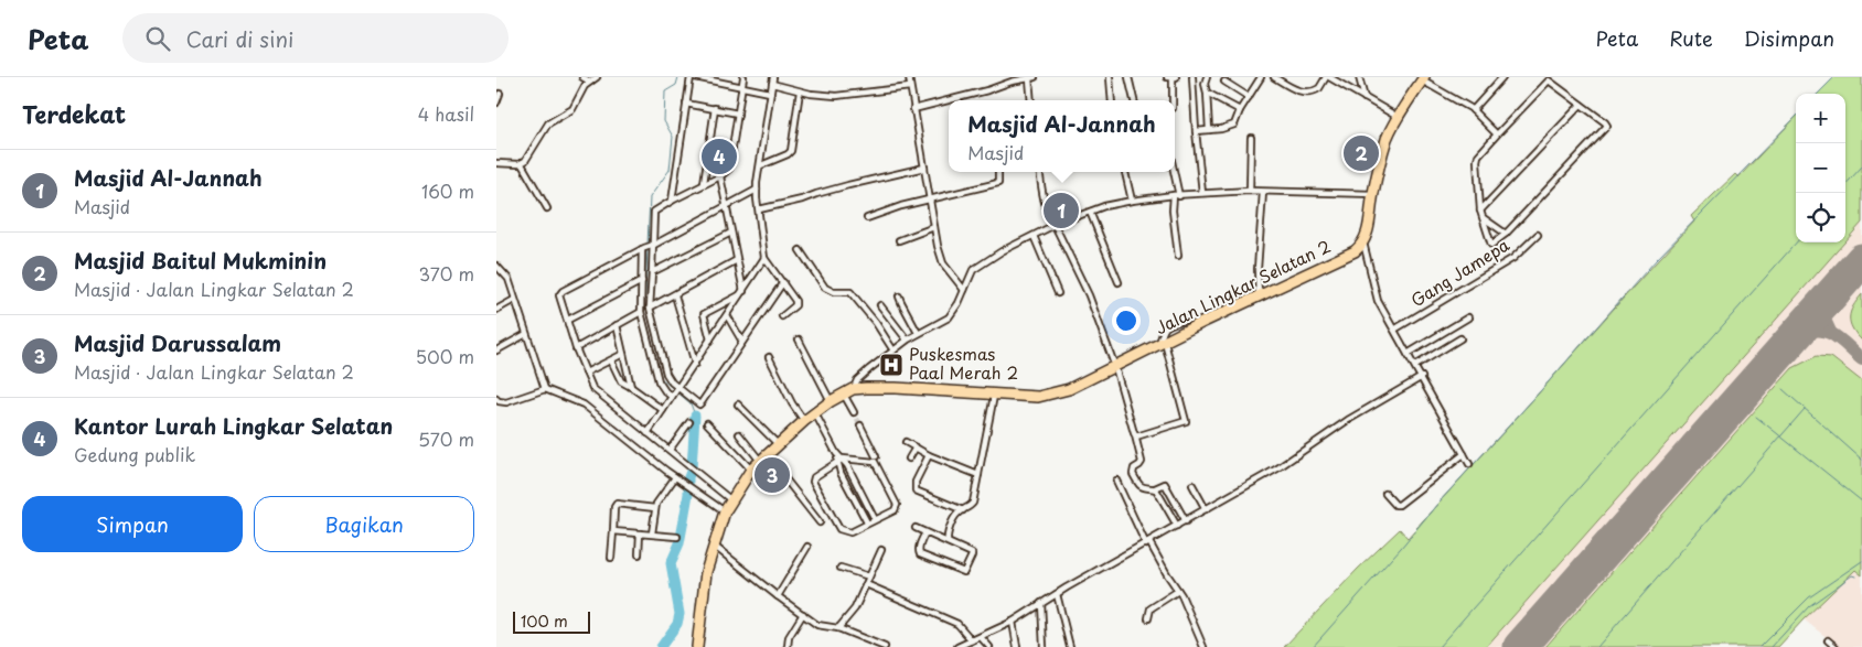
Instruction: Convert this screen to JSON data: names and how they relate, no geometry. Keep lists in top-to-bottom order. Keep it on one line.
{"streets":{"highway":["Jalan Lingkar Selatan 2"],"street":["Gang Jamepa"]},"places":{"hospital":["Puskesmas Paal Merah 2"]},"scale_bar":"100 m","page":{"header":"Peta","search":"Cari di sini","nav":["Peta","Rute","Disimpan"],"heading":["Terdekat","4 hasil"],"map_buttons":["+","−"],"popup":["Masjid Al-Jannah","Masjid"],"pins":["2","4","1","3"],"list":[{"mark":"1","name":"Masjid Al-Jannah","note":"Masjid","value":"160 m"},{"mark":"2","name":"Masjid Baitul Mukminin","note":"Masjid · Jalan Lingkar Selatan 2","value":"370 m"},{"mark":"3","name":"Masjid Darussalam","note":"Masjid · Jalan Lingkar Selatan 2","value":"500 m"},{"mark":"4","name":"Kantor Lurah Lingkar Selatan","note":"Gedung publik","value":"570 m"}],"buttons":["Simpan","Bagikan"],"scale":"100 m"}}
